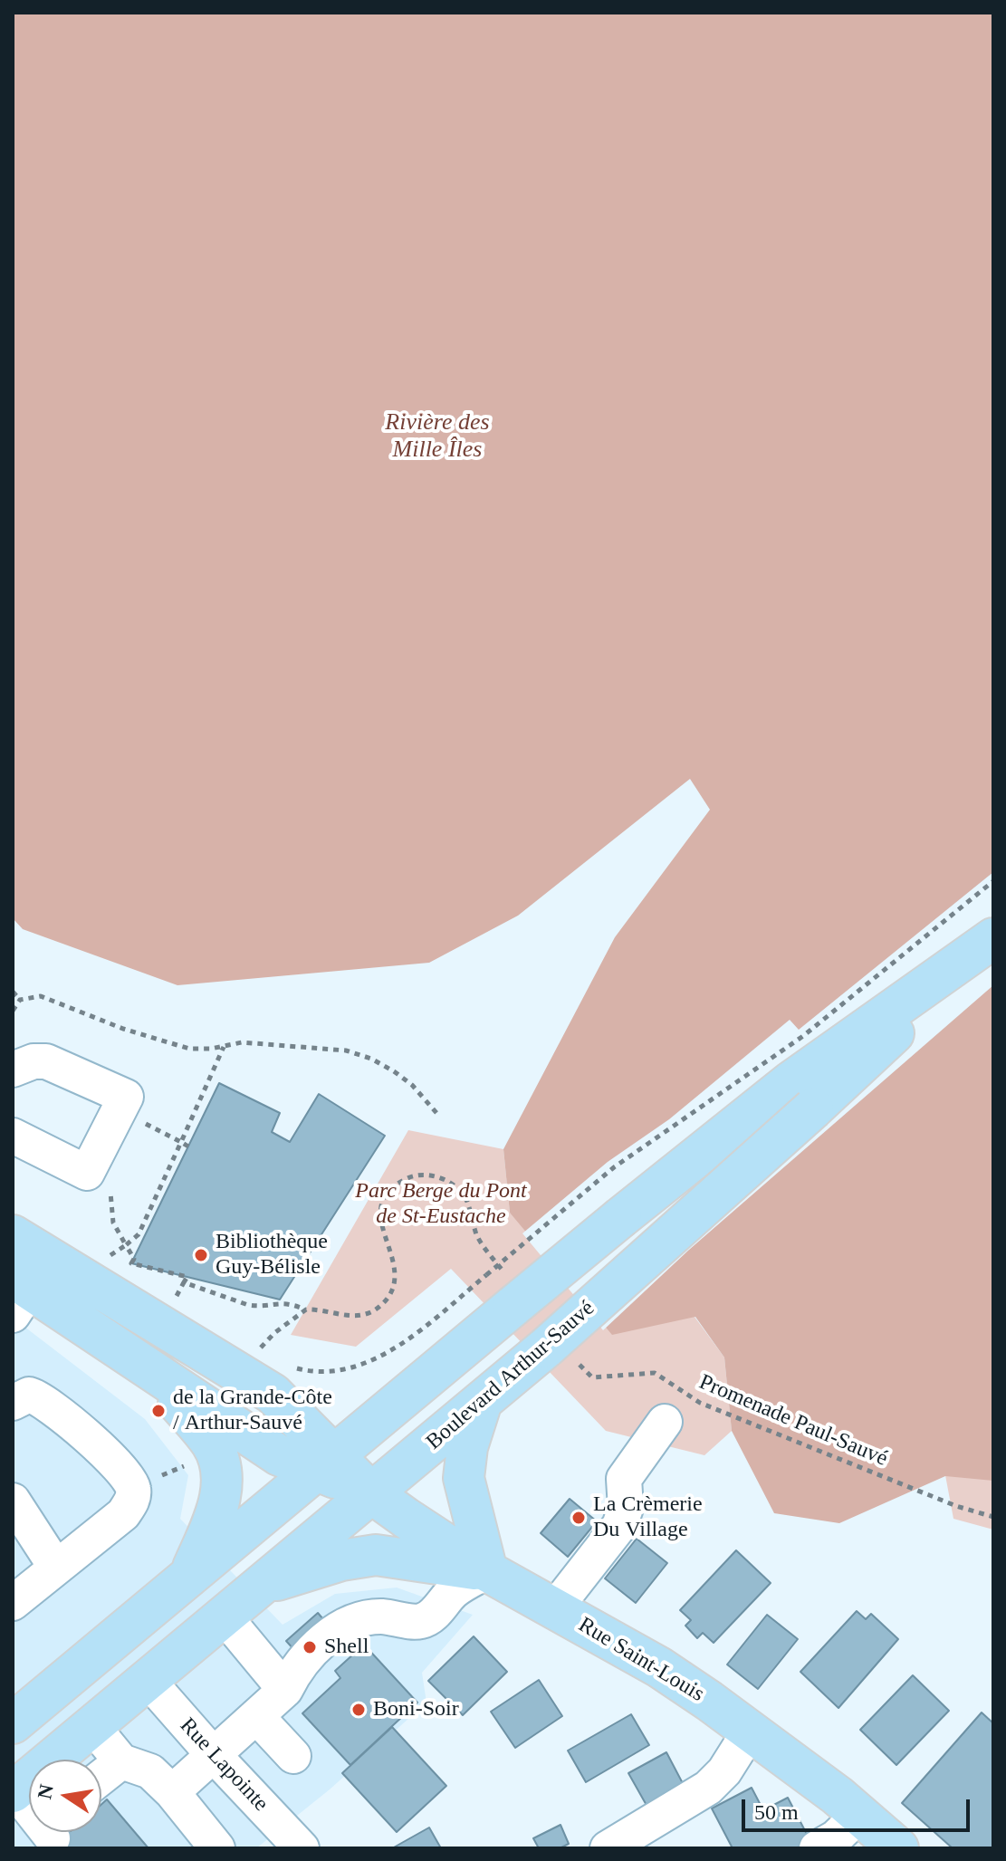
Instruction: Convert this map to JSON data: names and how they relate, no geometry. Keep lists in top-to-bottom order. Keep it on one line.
{"streets":{"main road":["Boulevard Arthur-Sauvé","Rue Saint-Louis"],"street":["Rue Lapointe"],"path":["Promenade Paul-Sauvé"]},"crossings":[["Boulevard Arthur-Sauvé","Promenade Paul-Sauvé"],["Boulevard Arthur-Sauvé","Rue Saint-Louis"],["Boulevard Arthur-Sauvé","Rue Lapointe"]],"water":["Rivière des Mille Îles"],"parks":["Parc Berge du Pont de St-Eustache"],"places":["Bibliothèque Guy-Bélisle","de la Grande-Côte / Arthur-Sauvé","La Crèmerie Du Village","Shell","Boni-Soir"],"scale_bar":"50 m","north":"left"}
